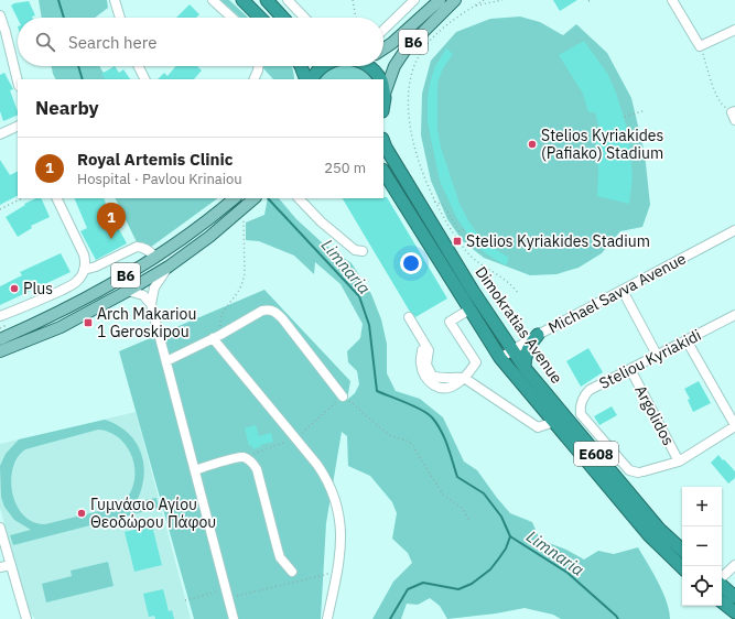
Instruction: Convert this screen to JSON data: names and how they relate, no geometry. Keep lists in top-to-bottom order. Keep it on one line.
{"streets":{"highway":["Dimokratias Avenue","E608"],"main road":["B6"],"street":["Michael Savva Avenue","Steliou Kyriakidi","Argolidos"]},"crossings":[["Michael Savva Avenue","Dimokratias Avenue"],["Steliou Kyriakidi","Argolidos"]],"water":["Limnaria"],"places":{"other":["Stelios Kyriakides (Pafiako) Stadium","Plus","Γυμνάσιο Αγίου Θεοδώρου Πάφου"],"transit":["Stelios Kyriakides Stadium","Arch Makariou 1 Geroskipou"]},"page":{"search":"Search here","heading":"Nearby","list":[{"mark":"1","name":"Royal Artemis Clinic","note":"Hospital · Pavlou Krinaiou","value":"250 m"}],"pins":"1","map_buttons":["+","−"]}}
